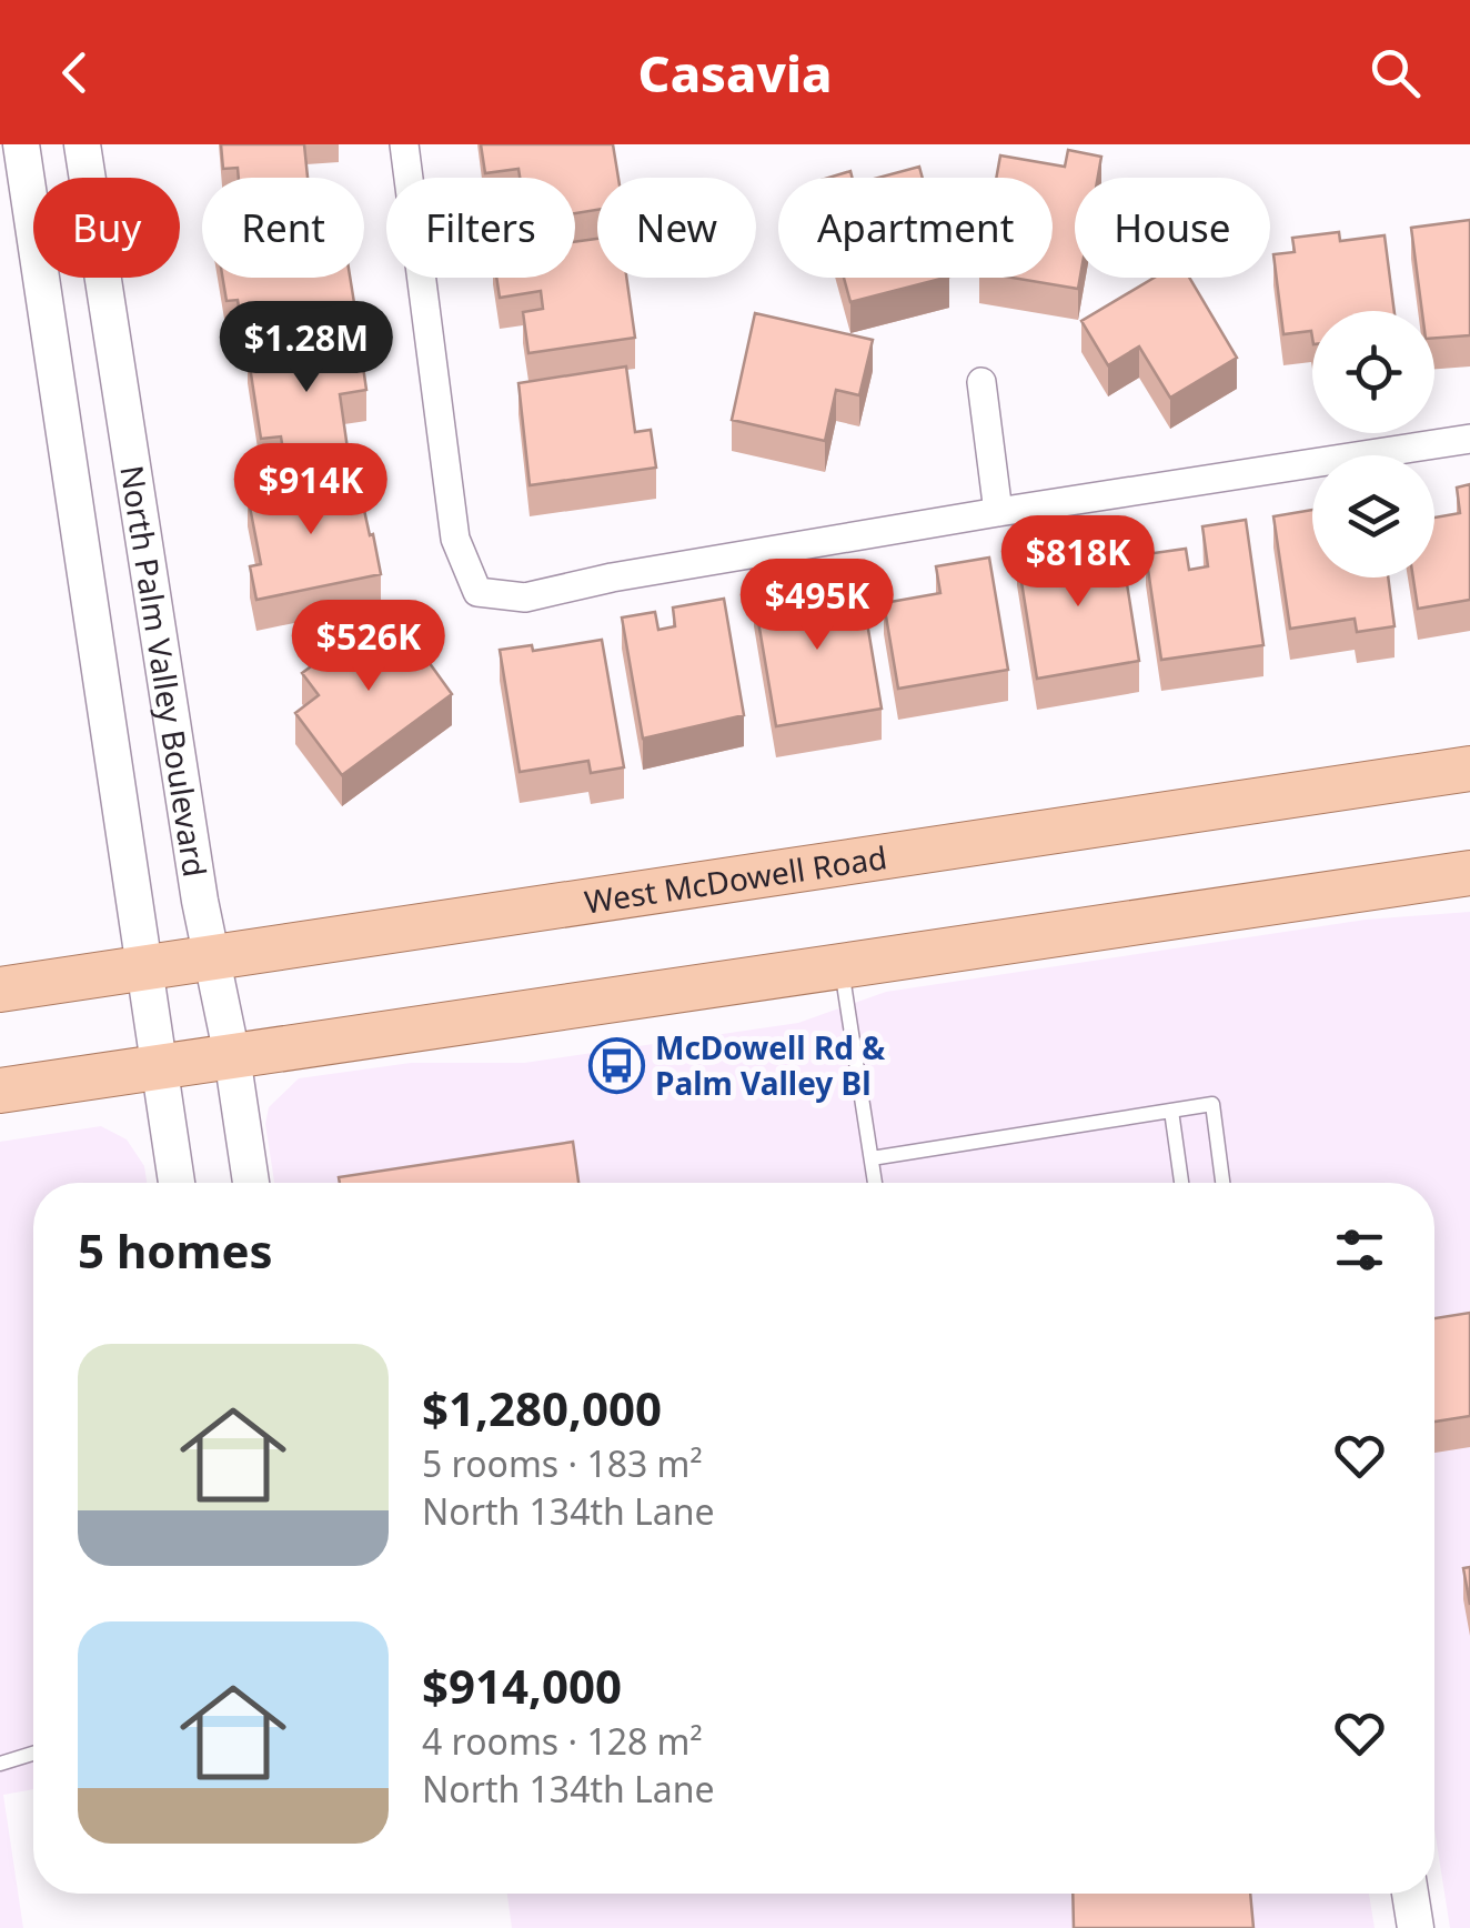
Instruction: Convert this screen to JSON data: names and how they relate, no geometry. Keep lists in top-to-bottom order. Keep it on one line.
{"streets":{"main road":["West McDowell Road"],"street":["North Palm Valley Boulevard"]},"crossings":[["North Palm Valley Boulevard","West McDowell Road"]],"places":{"bus stop":["McDowell Rd & Palm Valley Bl"]},"page":{"header":"Casavia","chip":["Buy","Rent","Filters","New","Apartment","House"],"price":["$1.28M","$914K","$818K","$495K","$526K"],"heading":"5 homes","list":[{"name":"$1,280,000","note":"5 rooms · 183 m² · North 134th Lane"},{"name":"$914,000","note":"4 rooms · 128 m² · North 134th Lane"}]}}
